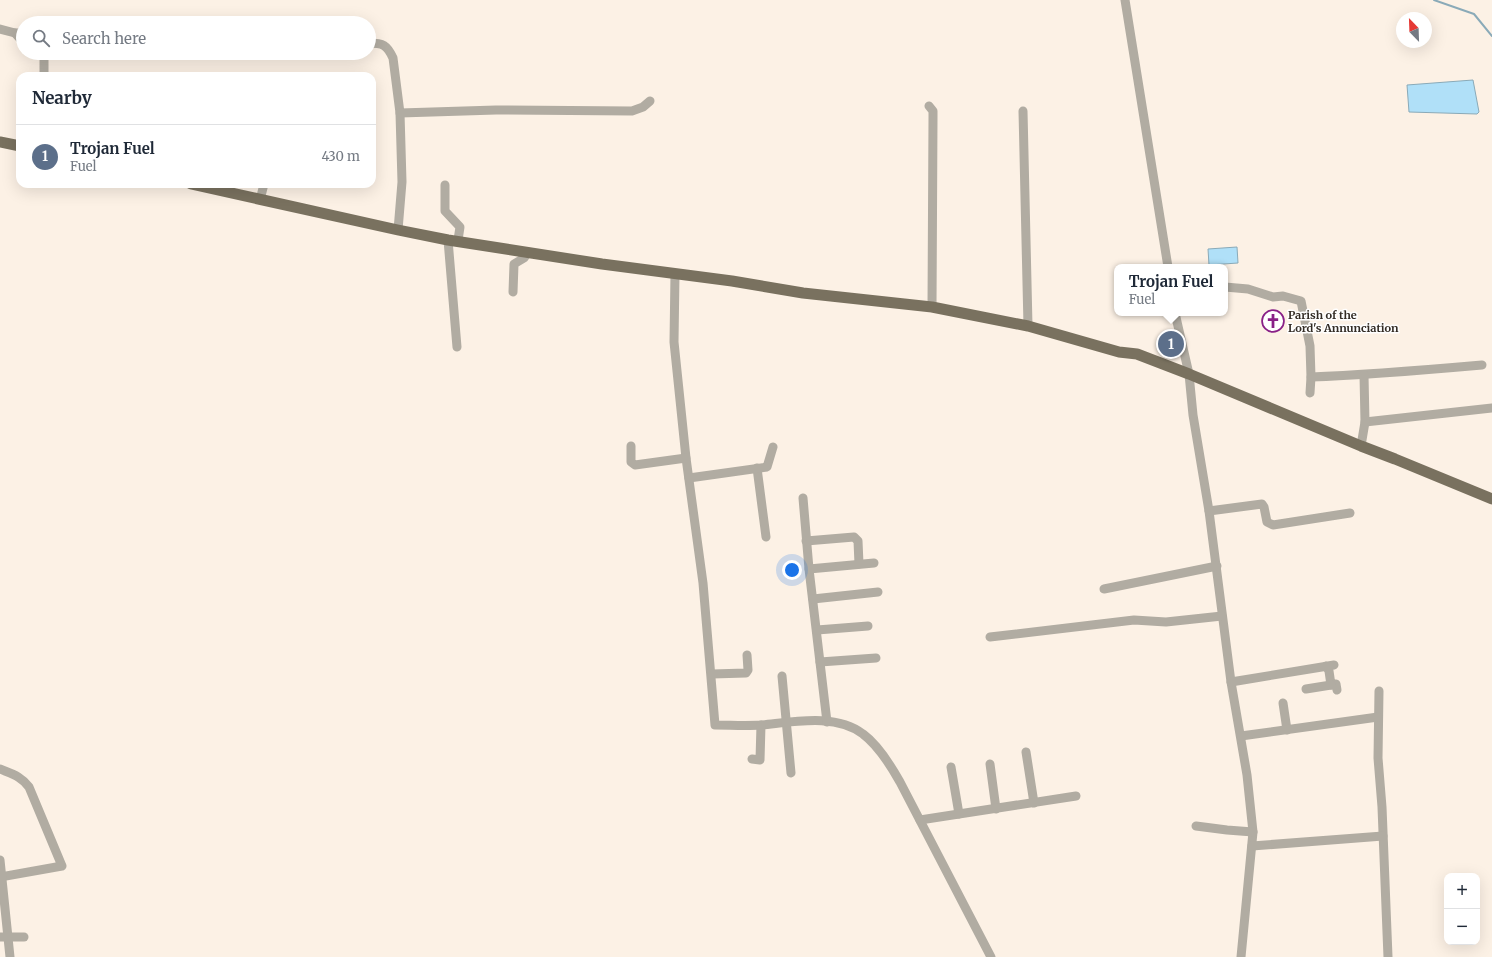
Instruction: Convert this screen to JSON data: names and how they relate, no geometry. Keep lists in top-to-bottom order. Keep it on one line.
{"places":{"church":["Parish of the Lord's Annunciation"]},"north":"top left","page":{"search":"Search here","heading":"Nearby","list":[{"mark":"1","name":"Trojan Fuel","note":"Fuel","value":"430 m"}],"popup":["Trojan Fuel","Fuel"],"pins":"1","map_buttons":["+","−"]}}
